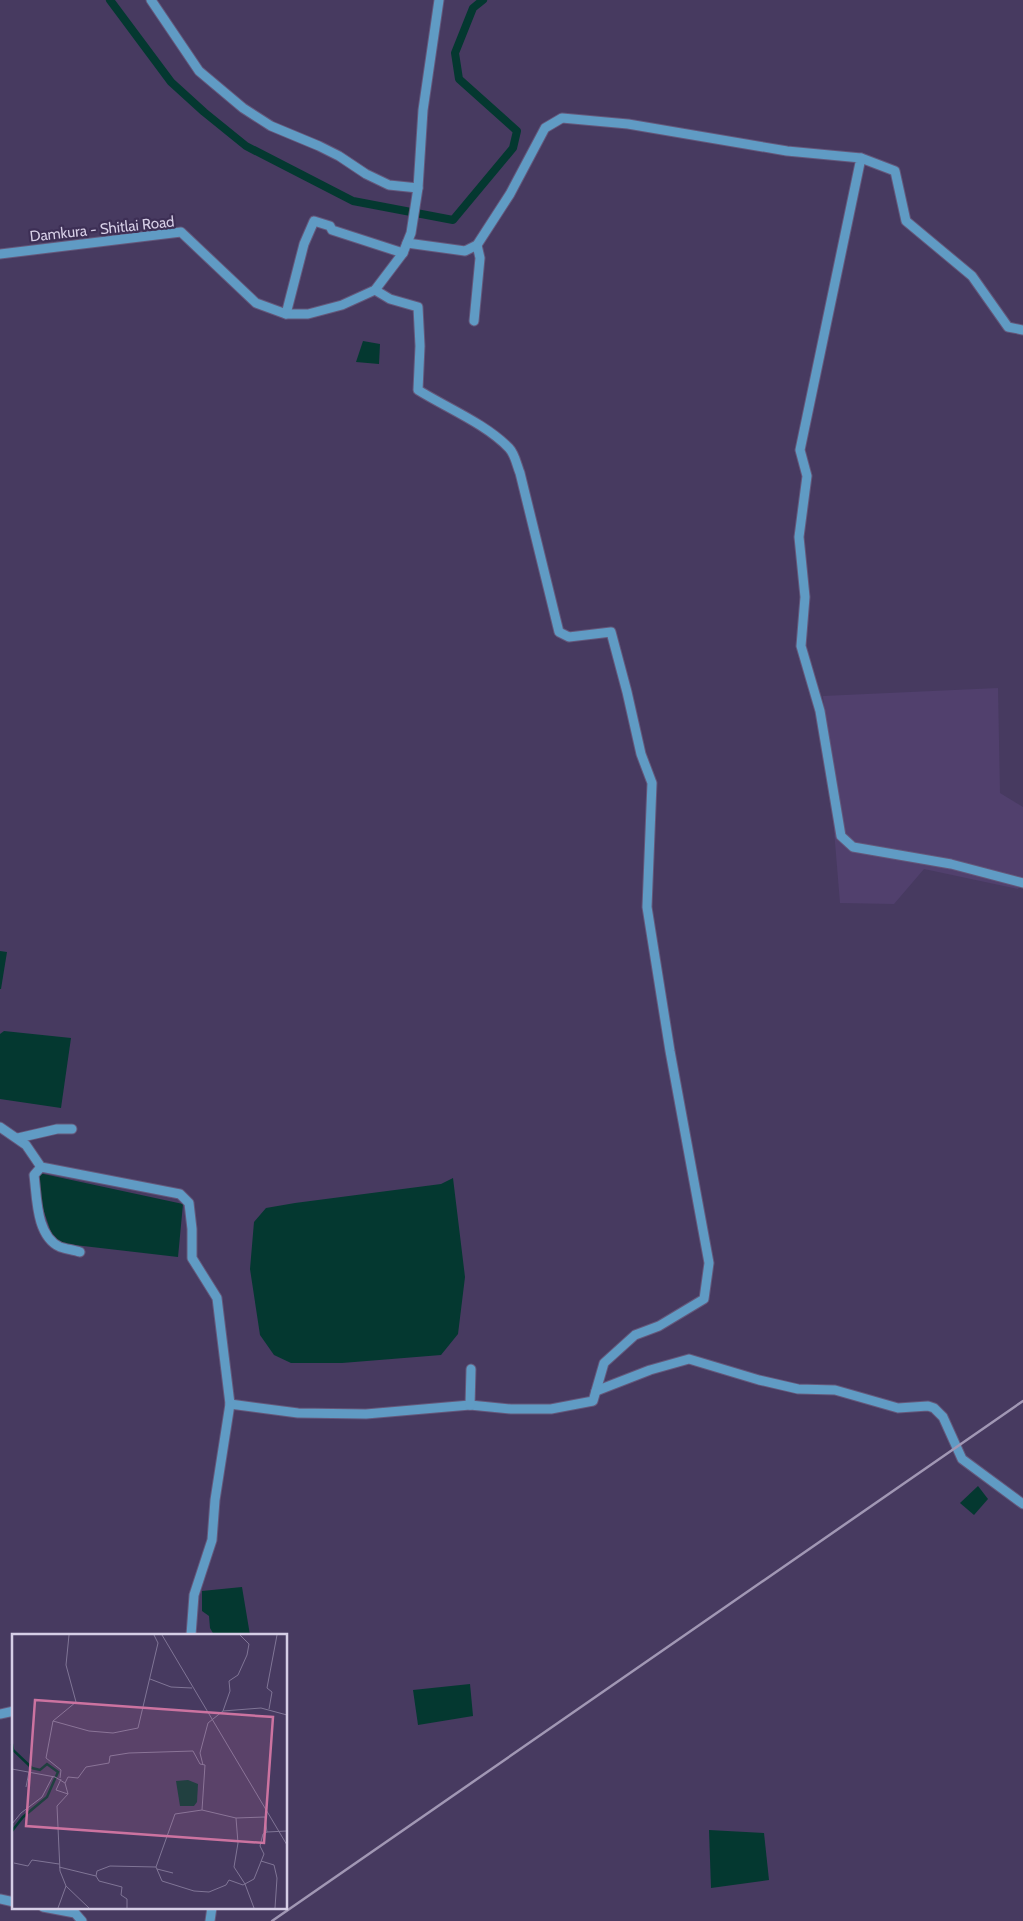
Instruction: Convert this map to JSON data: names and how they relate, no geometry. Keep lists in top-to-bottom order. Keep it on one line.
{"streets":{"street":["Damkura - Shitlai Road"]}}
